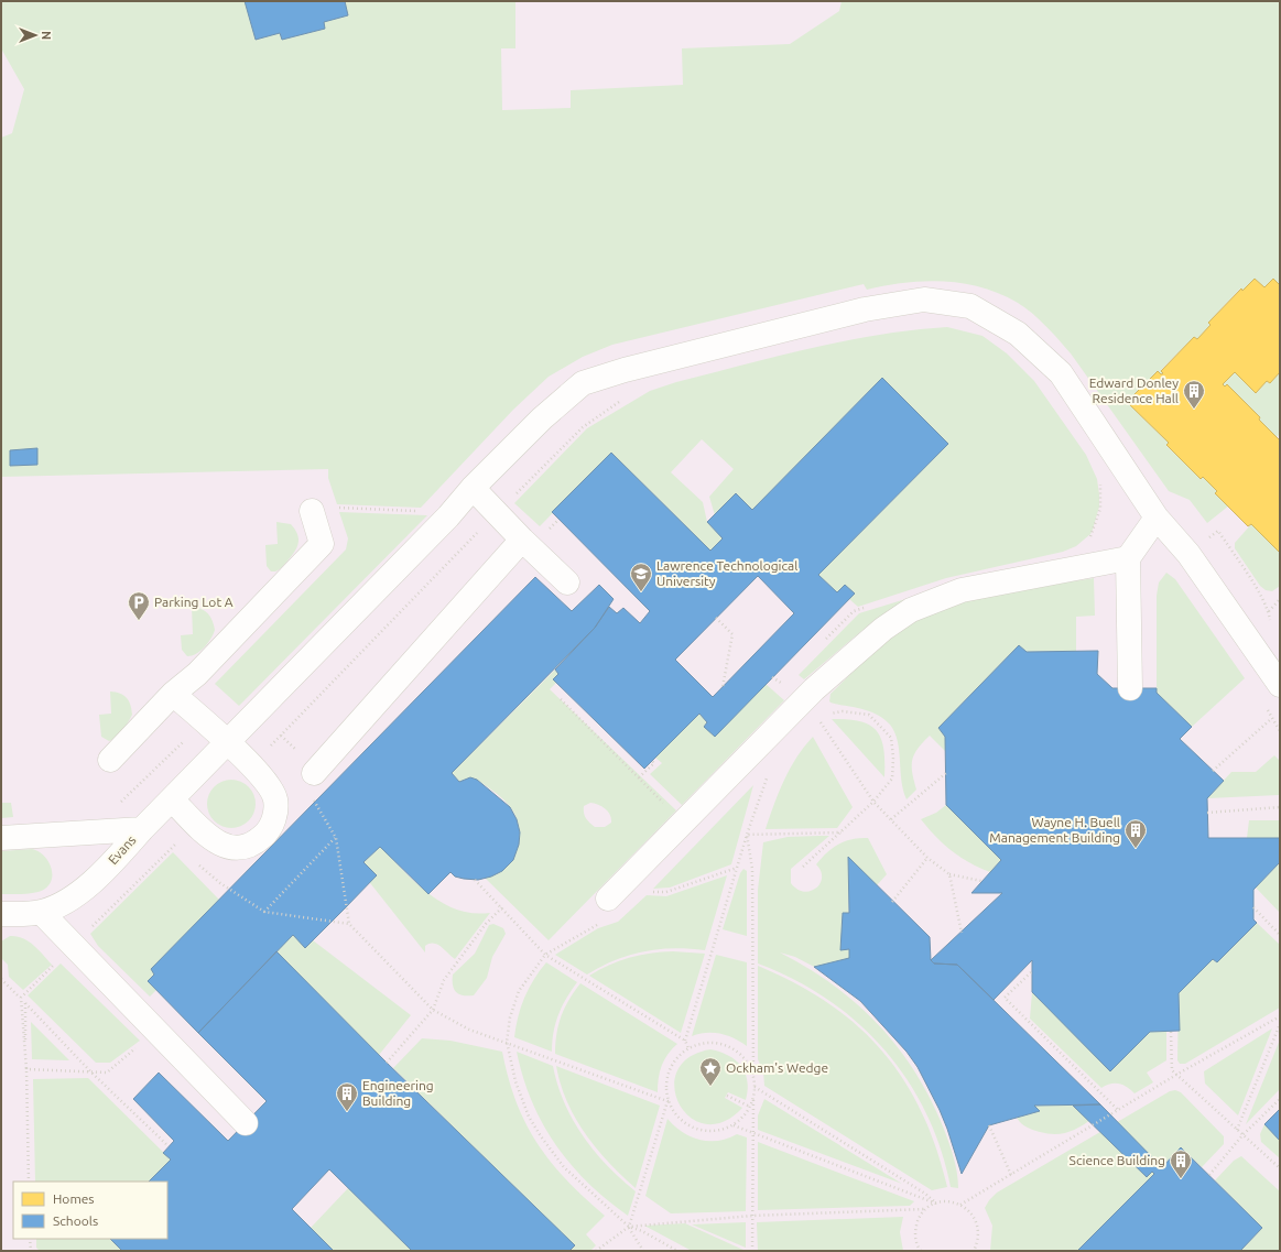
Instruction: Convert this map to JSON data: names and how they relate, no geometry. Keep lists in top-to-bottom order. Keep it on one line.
{"streets":{"street":["Evans"]},"places":{"building":["Edward Donley Residence Hall","Wayne H. Buell Management Building","Engineering Building","Science Building"],"school or university":["Lawrence Technological University"],"parking":["Parking Lot A"],"place":["Ockham's Wedge"]},"legend":["Homes","Schools"],"north":"right"}
